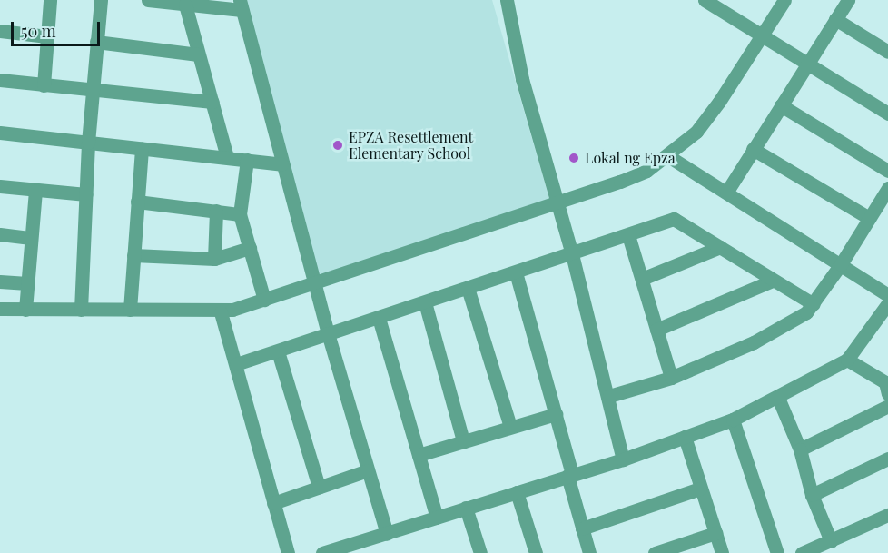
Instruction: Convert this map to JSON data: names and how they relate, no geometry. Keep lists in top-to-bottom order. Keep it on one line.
{"places":["EPZA Resettlement Elementary School","Lokal ng Epza"],"scale_bar":"50 m"}
